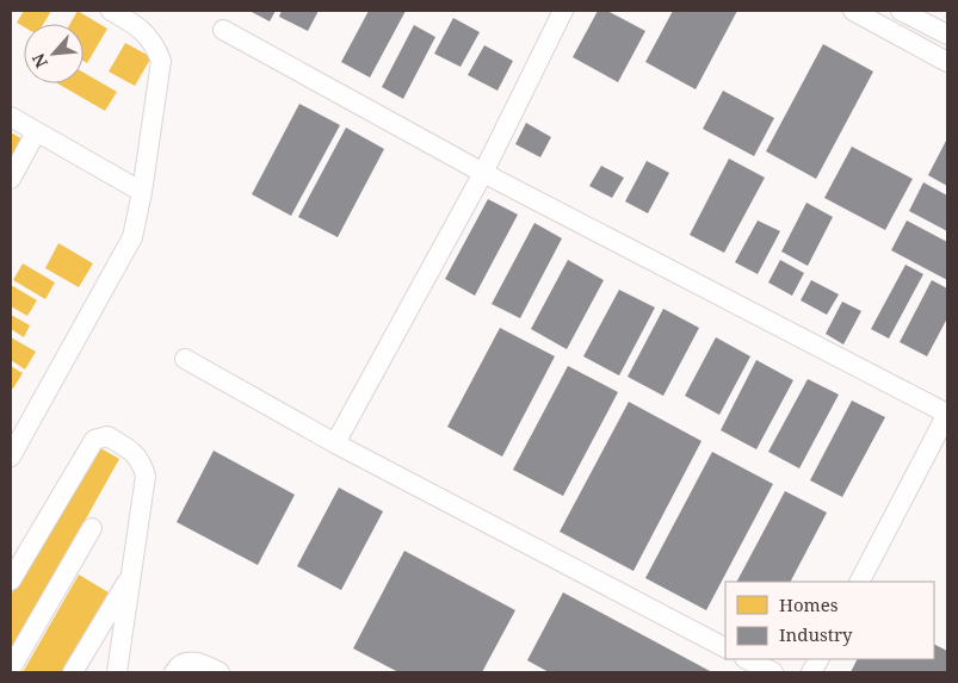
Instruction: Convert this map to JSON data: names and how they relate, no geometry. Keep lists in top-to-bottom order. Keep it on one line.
{"legend":["Homes","Industry"],"north":"bottom left"}
